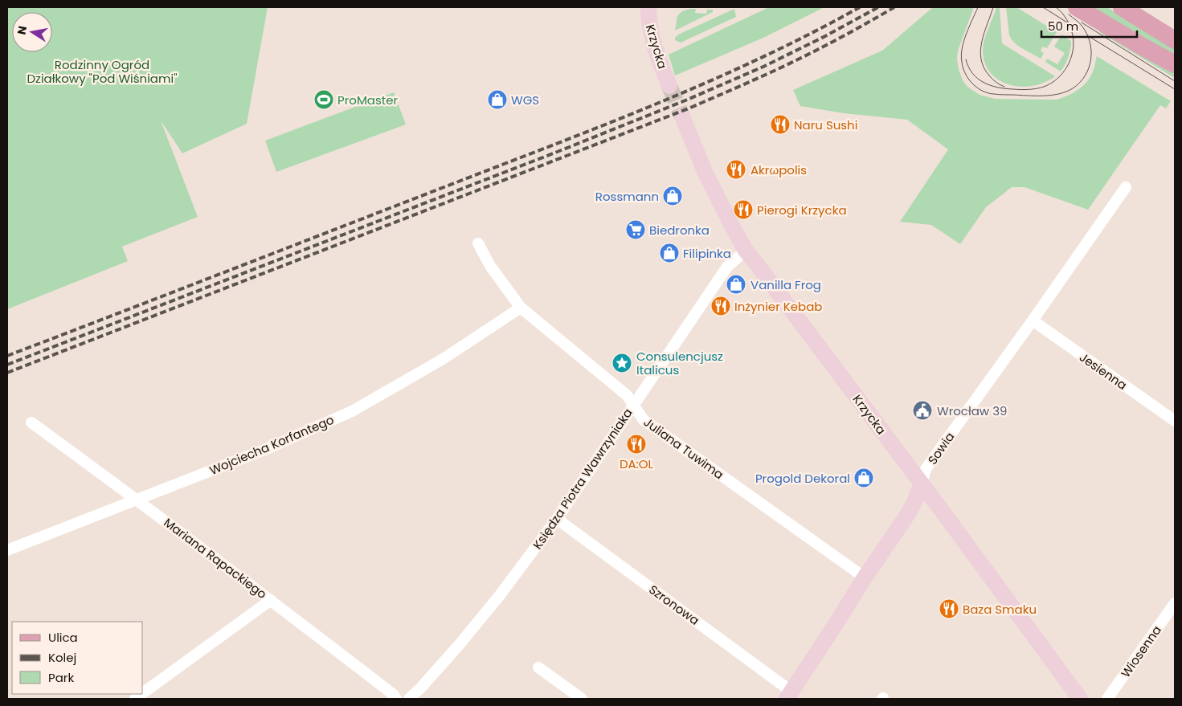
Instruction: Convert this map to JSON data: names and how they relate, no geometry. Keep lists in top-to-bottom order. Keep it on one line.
{"streets":{"street":["Krzycka","Jesienna","Wojciecha Korfantego","Juliana Tuwima","Sowia","Księdza Piotra Wawrzyniaka","Mariana Rapackiego","Szronowa","Wiosenna"]},"crossings":[["Krzycka","Sowia"],["Krzycka","Księdza Piotra Wawrzyniaka"],["Jesienna","Sowia"],["Wojciecha Korfantego","Juliana Tuwima"],["Wojciecha Korfantego","Mariana Rapackiego"],["Juliana Tuwima","Sowia"],["Juliana Tuwima","Księdza Piotra Wawrzyniaka"],["Sowia","Szronowa"],["Księdza Piotra Wawrzyniaka","Szronowa"]],"parks":["Rodzinny Ogród Działkowy \"Pod Wiśniami\""],"places":{"sports":["ProMaster"],"shop":["WGS","Rossmann","Filipinka","Vanilla Frog","Progold Dekoral"],"restaurant":["Naru Sushi","Akrωpolis","Pierogi Krzycka","Inżynier Kebab","DA:OL","Baza Smaku"],"supermarket":["Biedronka"],"place":["Consulencjusz Italicus"],"public building":["Wrocław 39"]},"legend":["Ulica","Kolej","Park"],"scale_bar":"50 m","north":"left"}
